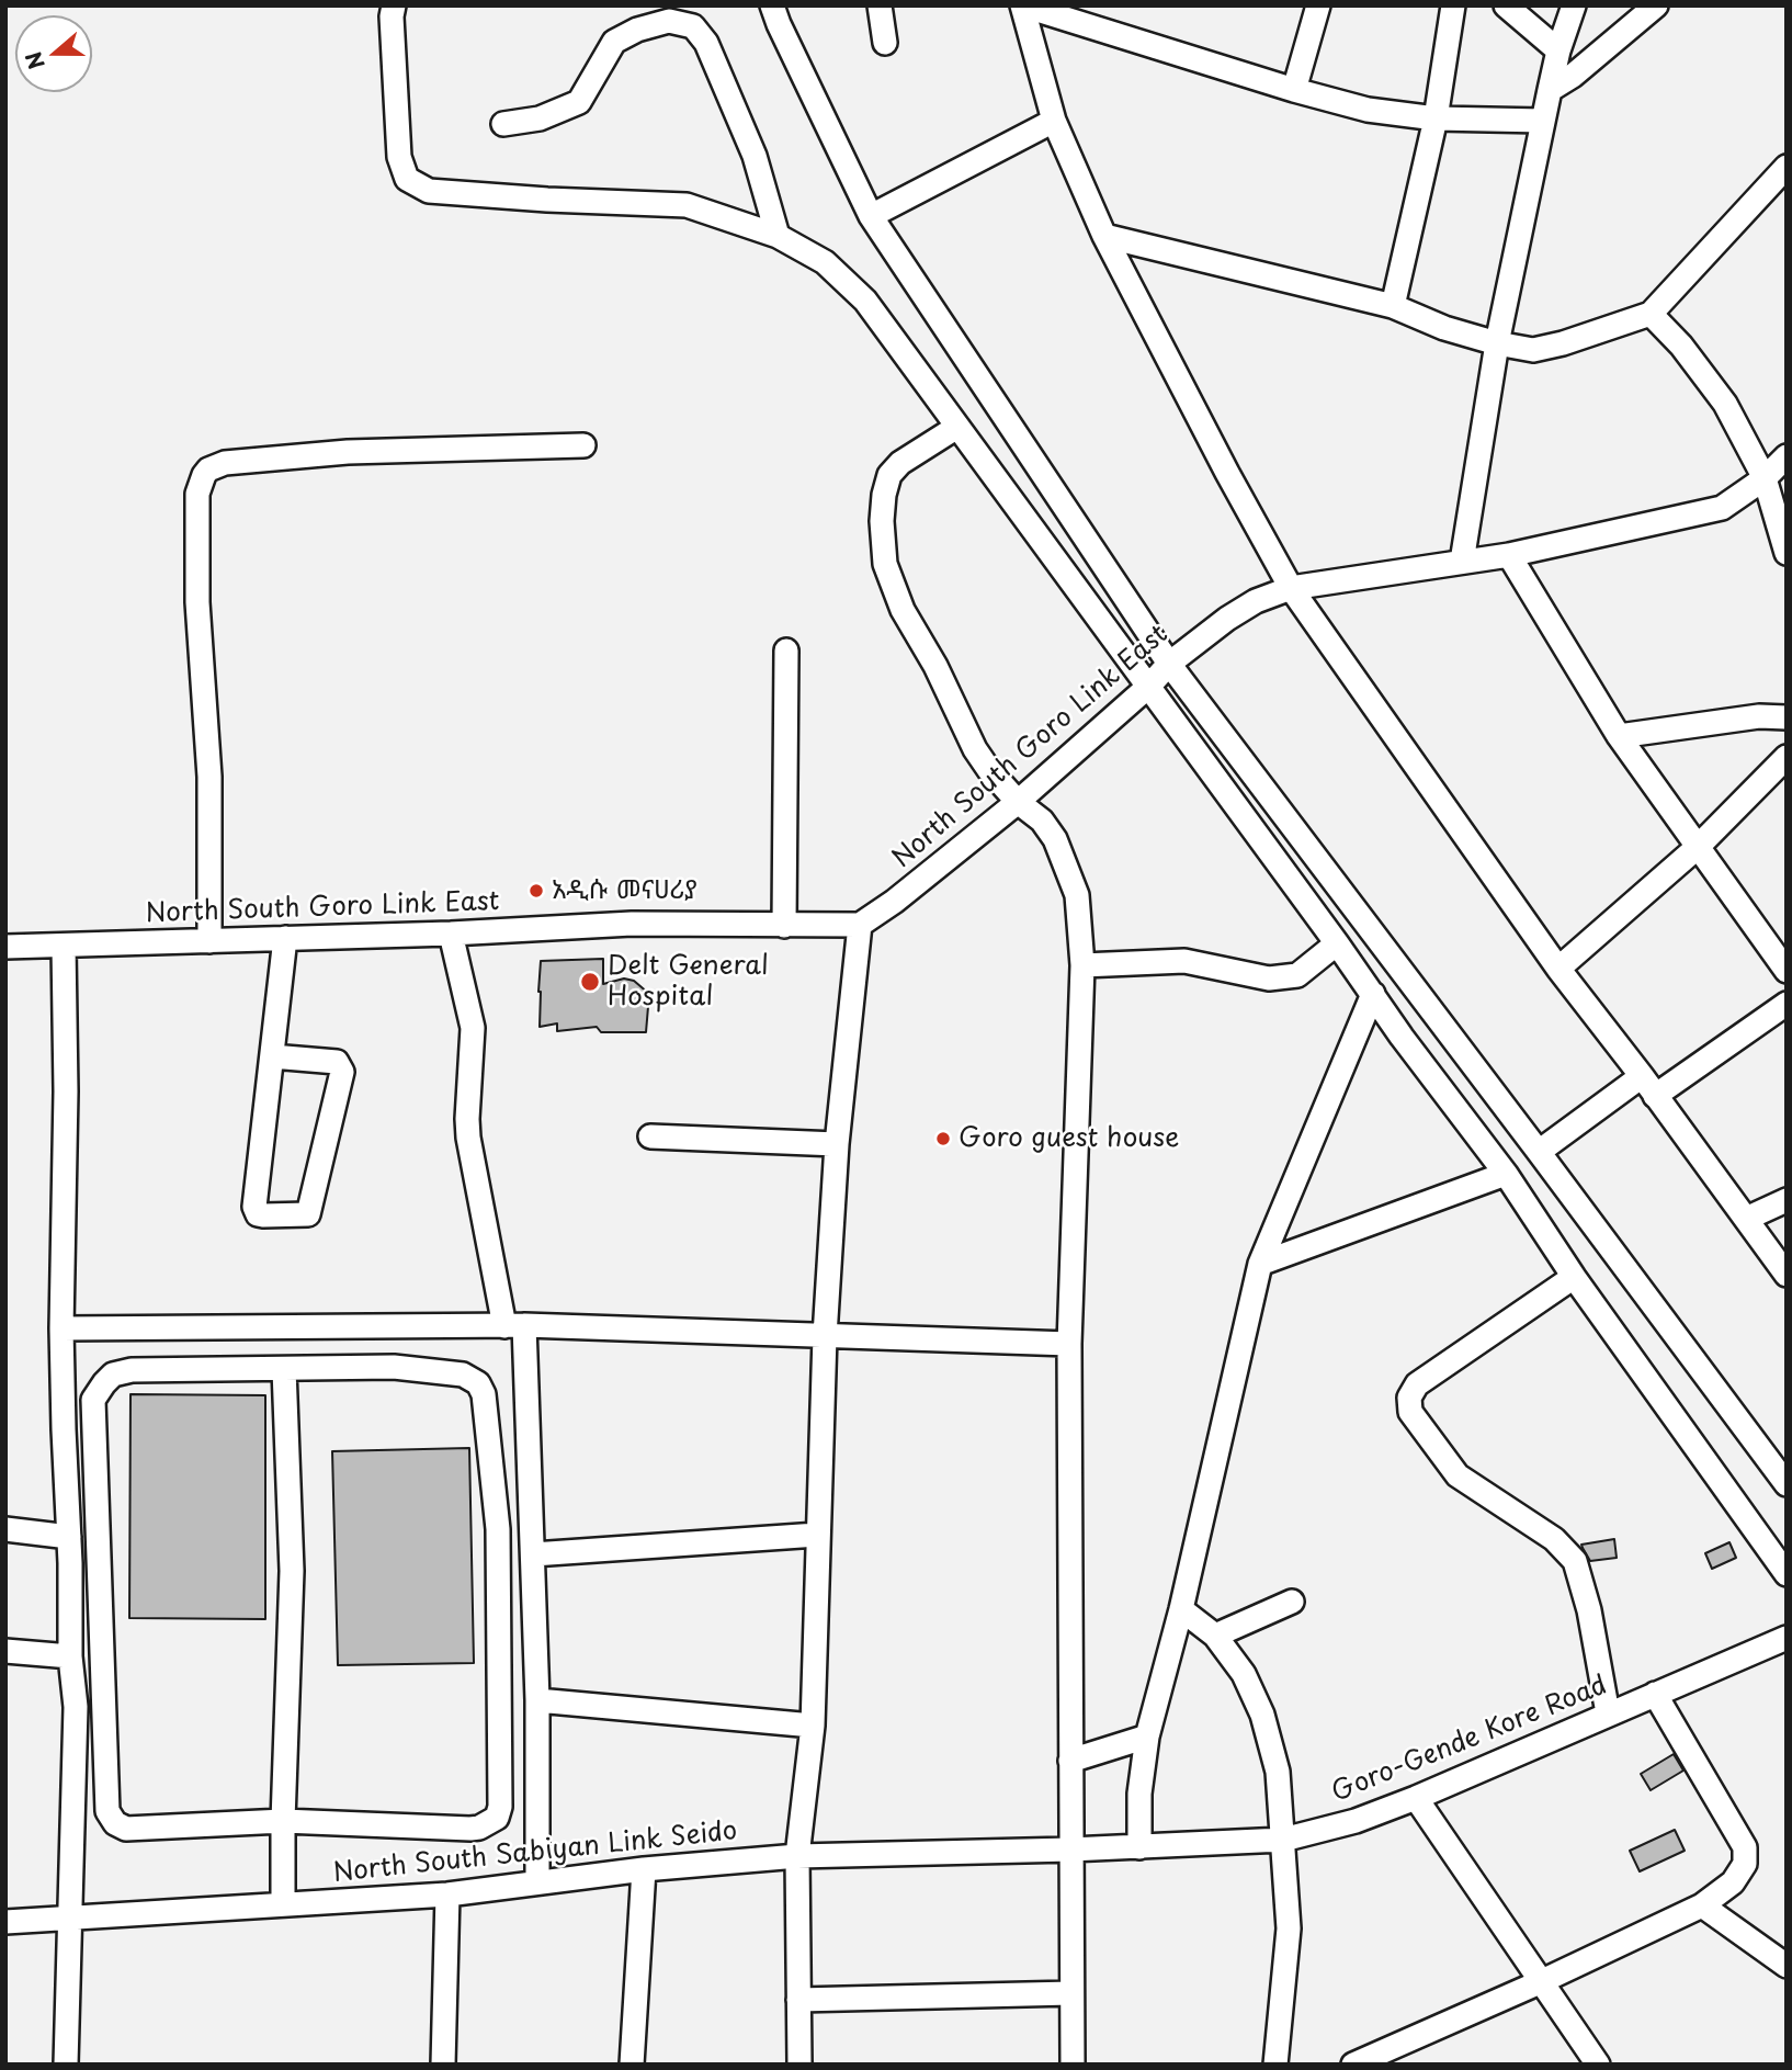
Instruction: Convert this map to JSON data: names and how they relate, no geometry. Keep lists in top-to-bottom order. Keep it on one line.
{"streets":{"street":["North South Goro Link East","Goro-Gende Kore Road","North South Sabiyan Link Seido"]},"crossings":[["Goro-Gende Kore Road","North South Sabiyan Link Seido"]],"places":["አዲሱ መናሀሪያ","Delt General Hospital","Goro guest house"],"north":"left"}
